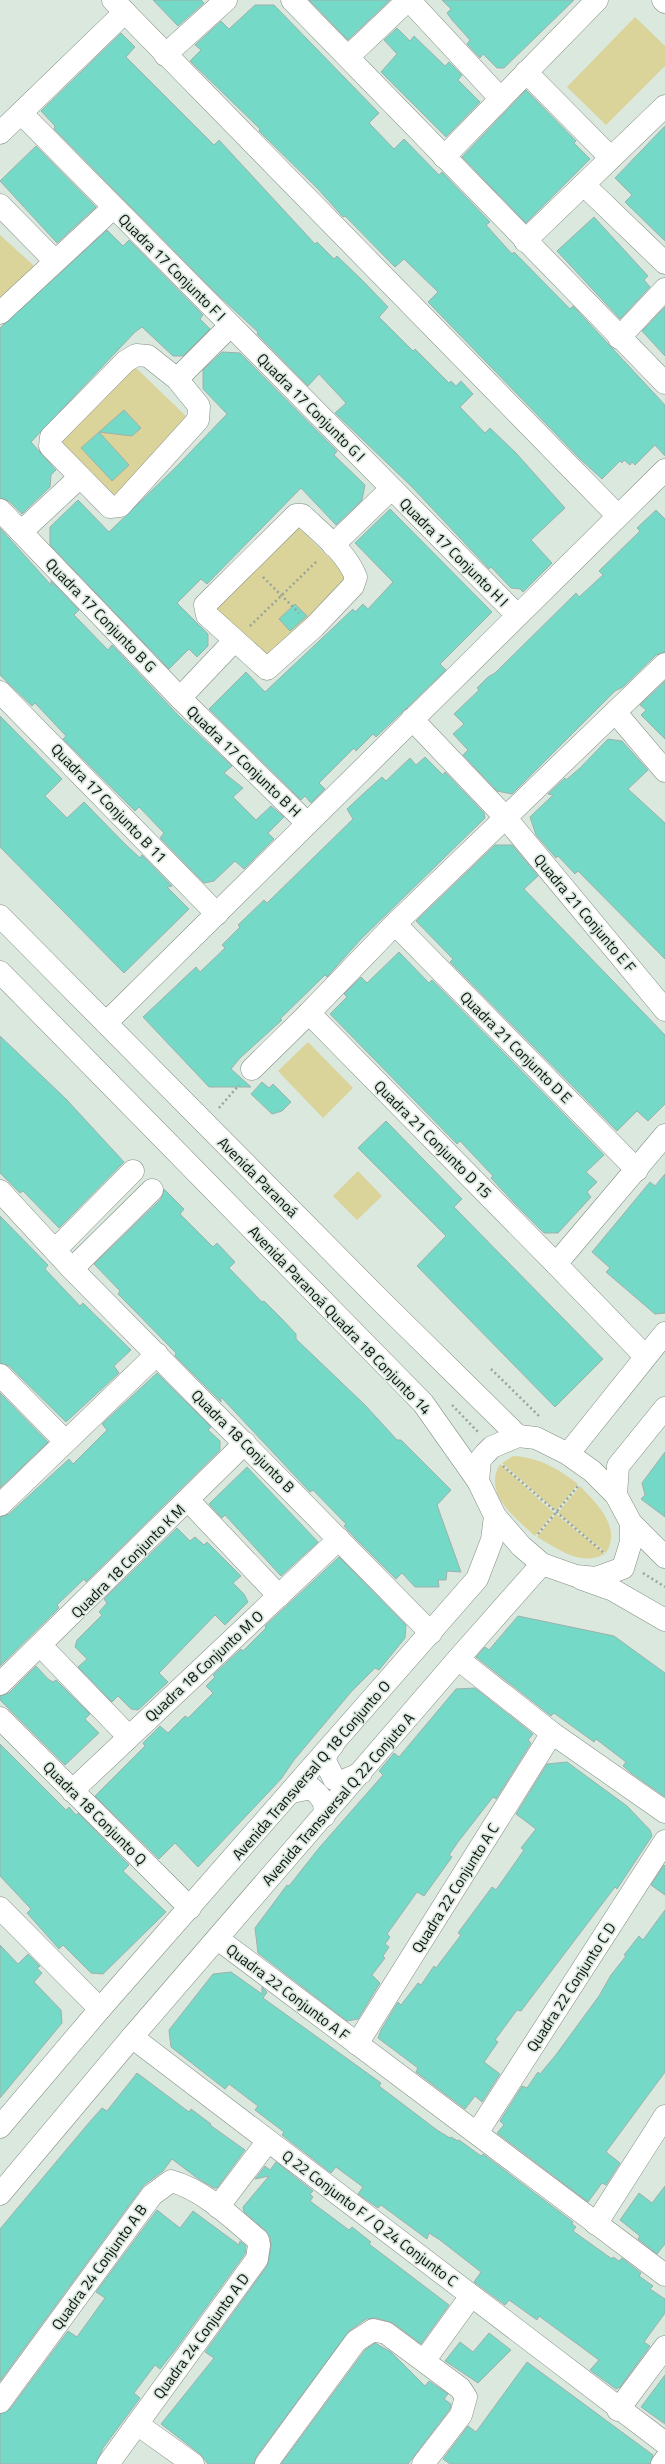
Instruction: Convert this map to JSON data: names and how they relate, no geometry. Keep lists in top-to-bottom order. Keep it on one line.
{"streets":{"street":["Quadra 17 Conjunto F I","Quadra 17 Conjunto G I","Quadra 17 Conjunto H I","Quadra 17 Conjunto B G","Quadra 17 Conjunto B H","Quadra 17 Conjunto B 11","Quadra 21 Conjunto E F","Quadra 21 Conjunto D E","Quadra 21 Conjunto D 15","Avenida Paranoá","Avenida Paranoá Quadra 18 Conjunto 14","Quadra 18 Conjunto B","Quadra 18 Conjunto K M","Quadra 18 Conjunto M O","Avenida Transversal Q 18 Conjunto O","Avenida Transversal Q 22 Conjuto A","Quadra 18 Conjunto Q","Quadra 22 Conjunto A C","Quadra 22 Conjunto C D","Quadra 22 Conjunto A F","Q 22 Conjunto F / Q 24 Conjunto C","Quadra 24 Conjunto A B","Quadra 24 Conjunto A D"]},"crossings":[["Quadra 17 Conjunto F I","Quadra 17 Conjunto G I"],["Quadra 17 Conjunto G I","Quadra 17 Conjunto H I"],["Quadra 17 Conjunto B G","Quadra 17 Conjunto B H"],["Avenida Paranoá Quadra 18 Conjunto 14","Avenida Transversal Q 18 Conjunto O"],["Avenida Paranoá Quadra 18 Conjunto 14","Avenida Transversal Q 22 Conjuto A"],["Quadra 18 Conjunto B","Quadra 18 Conjunto M O"],["Quadra 18 Conjunto B","Avenida Transversal Q 18 Conjunto O"],["Quadra 18 Conjunto K M","Quadra 18 Conjunto M O"],["Quadra 18 Conjunto M O","Quadra 18 Conjunto Q"],["Avenida Transversal Q 18 Conjunto O","Quadra 18 Conjunto Q"],["Avenida Transversal Q 22 Conjuto A","Quadra 22 Conjunto A F"],["Avenida Transversal Q 22 Conjuto A","Q 22 Conjunto F / Q 24 Conjunto C"],["Quadra 22 Conjunto A C","Quadra 22 Conjunto A F"],["Quadra 22 Conjunto C D","Quadra 22 Conjunto A F"],["Quadra 24 Conjunto A B","Quadra 24 Conjunto A D"]]}
